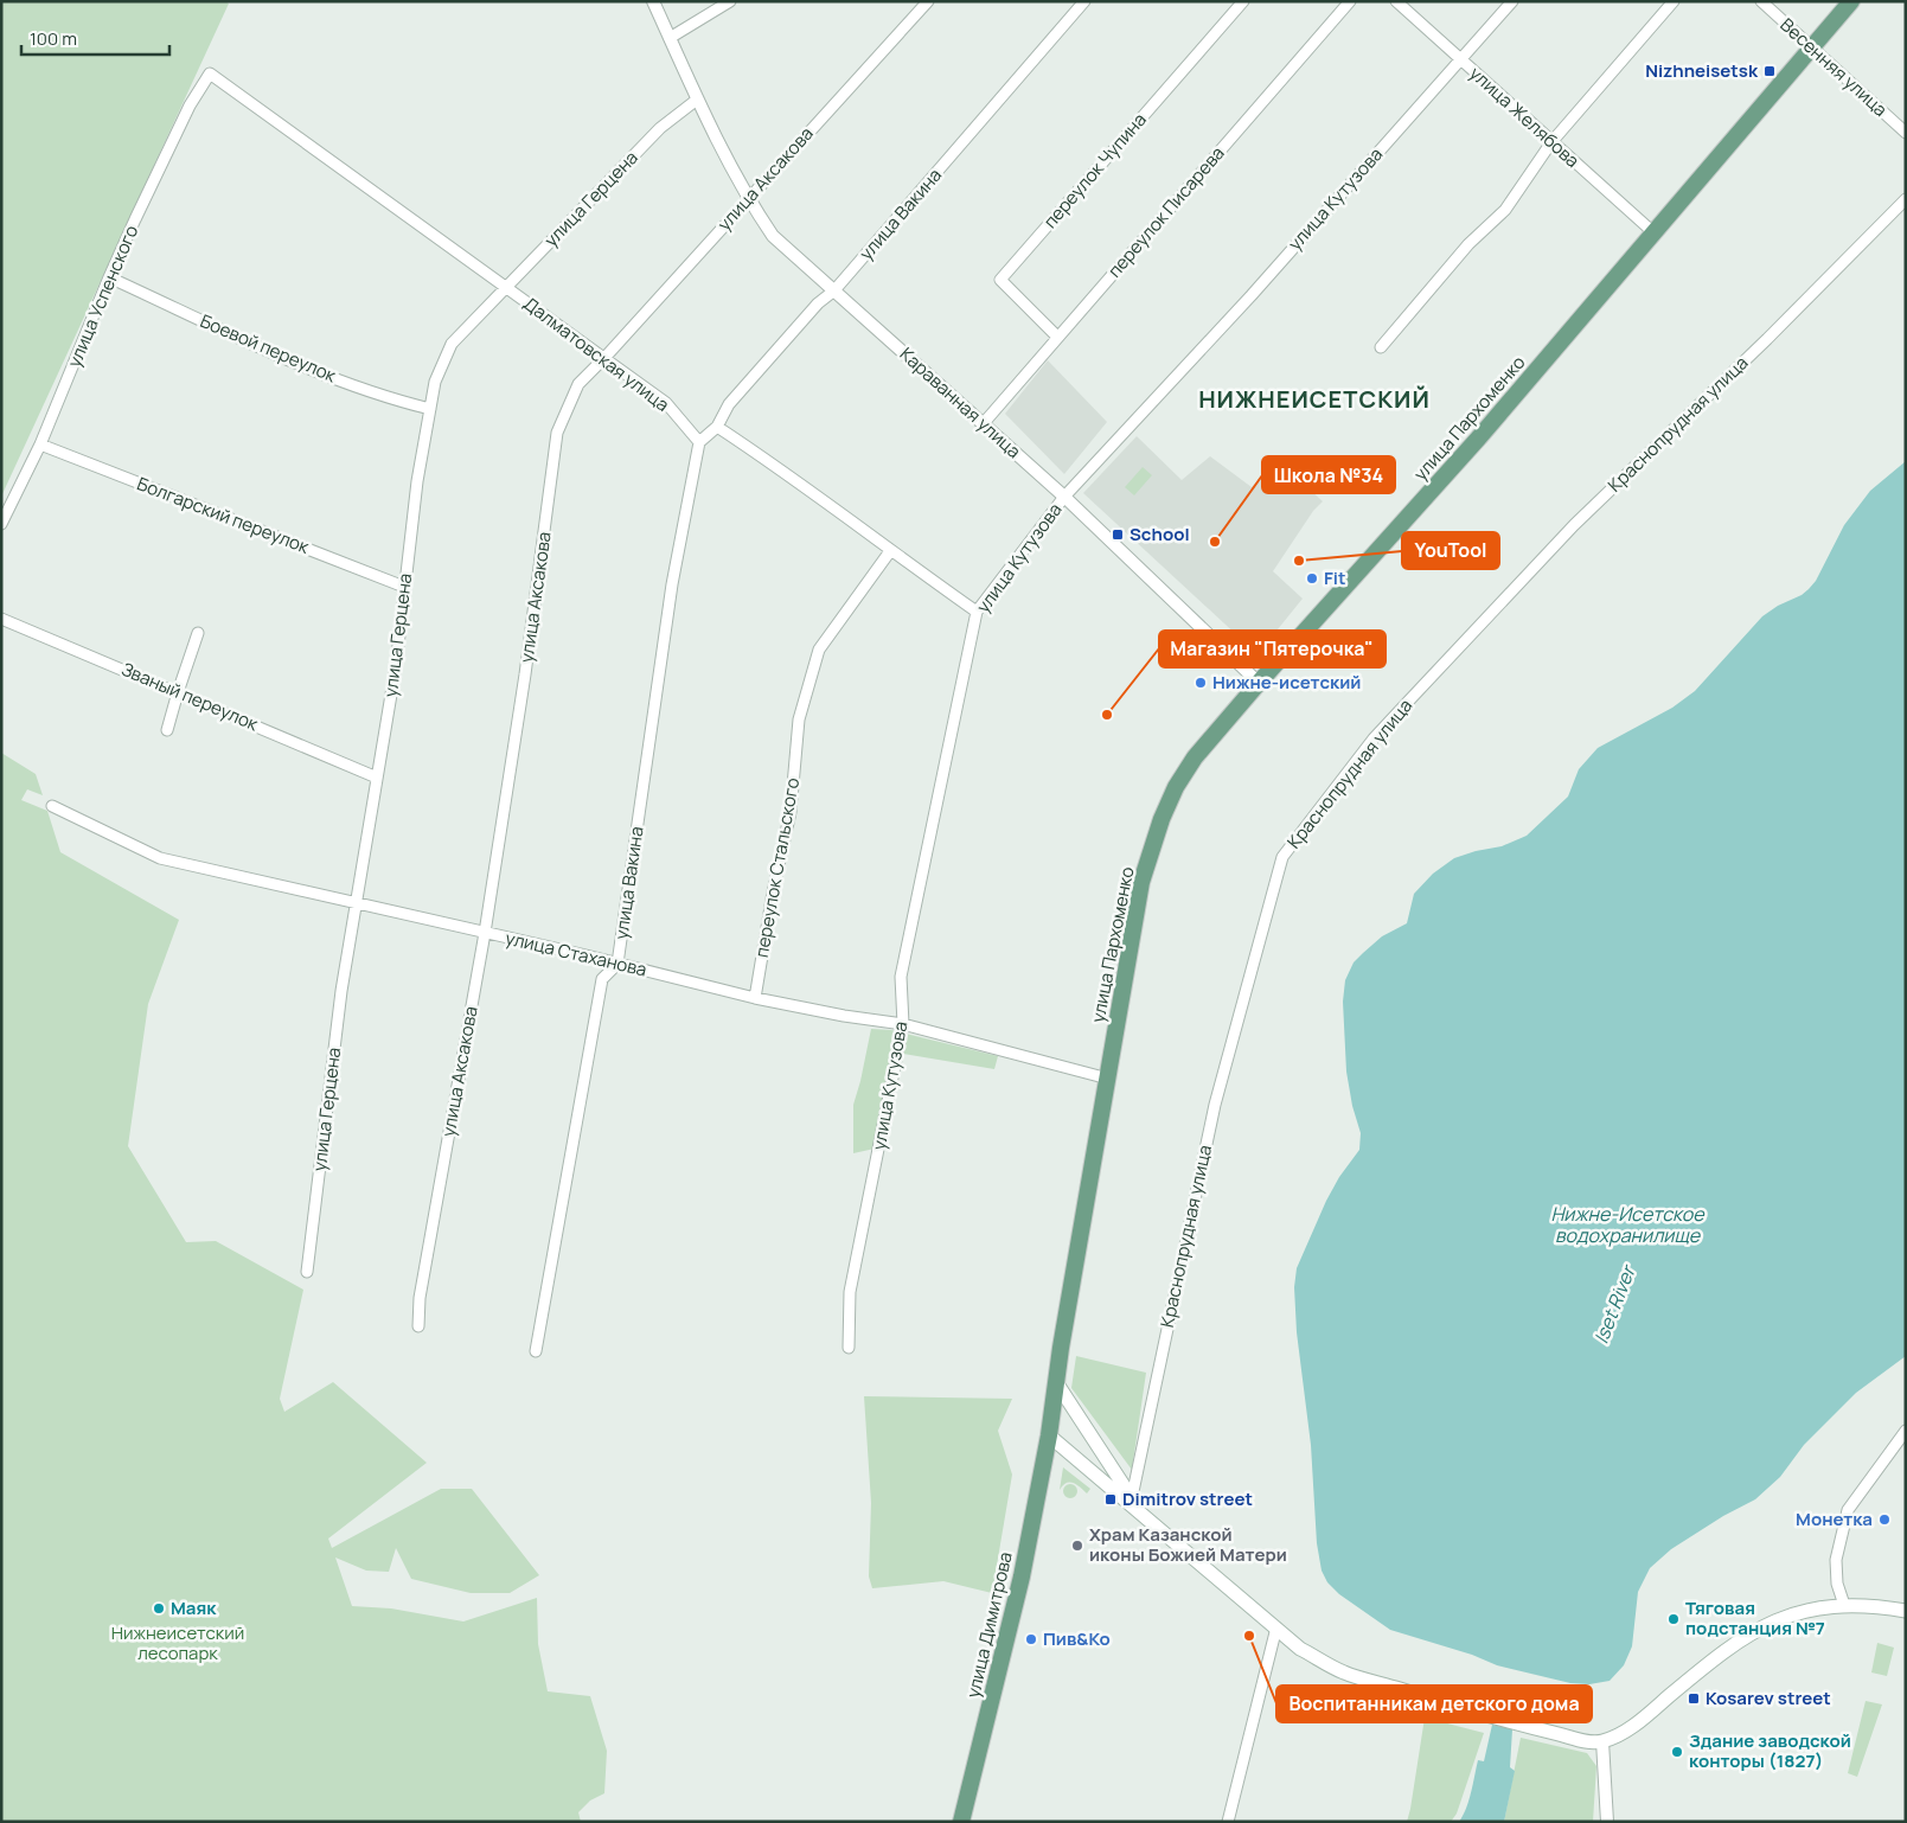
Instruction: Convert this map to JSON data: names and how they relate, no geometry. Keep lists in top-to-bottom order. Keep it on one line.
{"streets":{"main road":["улица Пархоменко","улица Димитрова"],"street":["Весенняя улица","улица Желябова","переулок Чупина","улица Аксакова","улица Герцена","улица Кутузова","переулок Писарева","улица Вакина","улица Успенского","Боевой переулок","Далматовская улица","Караванная улица","Краснопрудная улица","Болгарский переулок","Званый переулок","переулок Стальского","улица Стаханова"]},"crossings":[["Весенняя улица","улица Пархоменко"],["улица Желябова","улица Кутузова"],["улица Желябова","улица Пархоменко"],["переулок Чупина","переулок Писарева"],["улица Аксакова","Далматовская улица"],["улица Аксакова","Караванная улица"],["улица Аксакова","улица Стаханова"],["улица Герцена","Боевой переулок"],["улица Герцена","Далматовская улица"],["улица Герцена","Караванная улица"],["улица Герцена","Болгарский переулок"],["улица Герцена","Званый переулок"],["улица Герцена","улица Стаханова"],["улица Кутузова","Караванная улица"],["улица Кутузова","улица Стаханова"],["переулок Писарева","Караванная улица"],["улица Вакина","Далматовская улица"],["улица Вакина","Караванная улица"],["улица Вакина","улица Стаханова"],["улица Успенского","Боевой переулок"],["улица Успенского","Далматовская улица"],["улица Успенского","Болгарский переулок"],["Караванная улица","улица Пархоменко"],["улица Пархоменко","улица Стаханова"],["улица Пархоменко","улица Димитрова"],["переулок Стальского","улица Стаханова"]],"districts":["НИЖНЕИСЕТСКИЙ"],"water":["Нижне-Исетское водохранилище","Iset River"],"parks":["Нижнеисетский лесопарк"],"places":{"transit":["Nizhneisetsk","School","Dimitrov street","Kosarev street"],"other":["Школа №34","YouTool","Fit","Нижне-исетский","Магазин \"Пятерочка\"","Монетка","Храм Казанской иконы Божией Матери","Маяк","Тяговая подстанция №7","Воспитанникам детского дома","Пив&Ко","Здание заводской конторы (1827)"]},"scale_bar":"100 m"}
